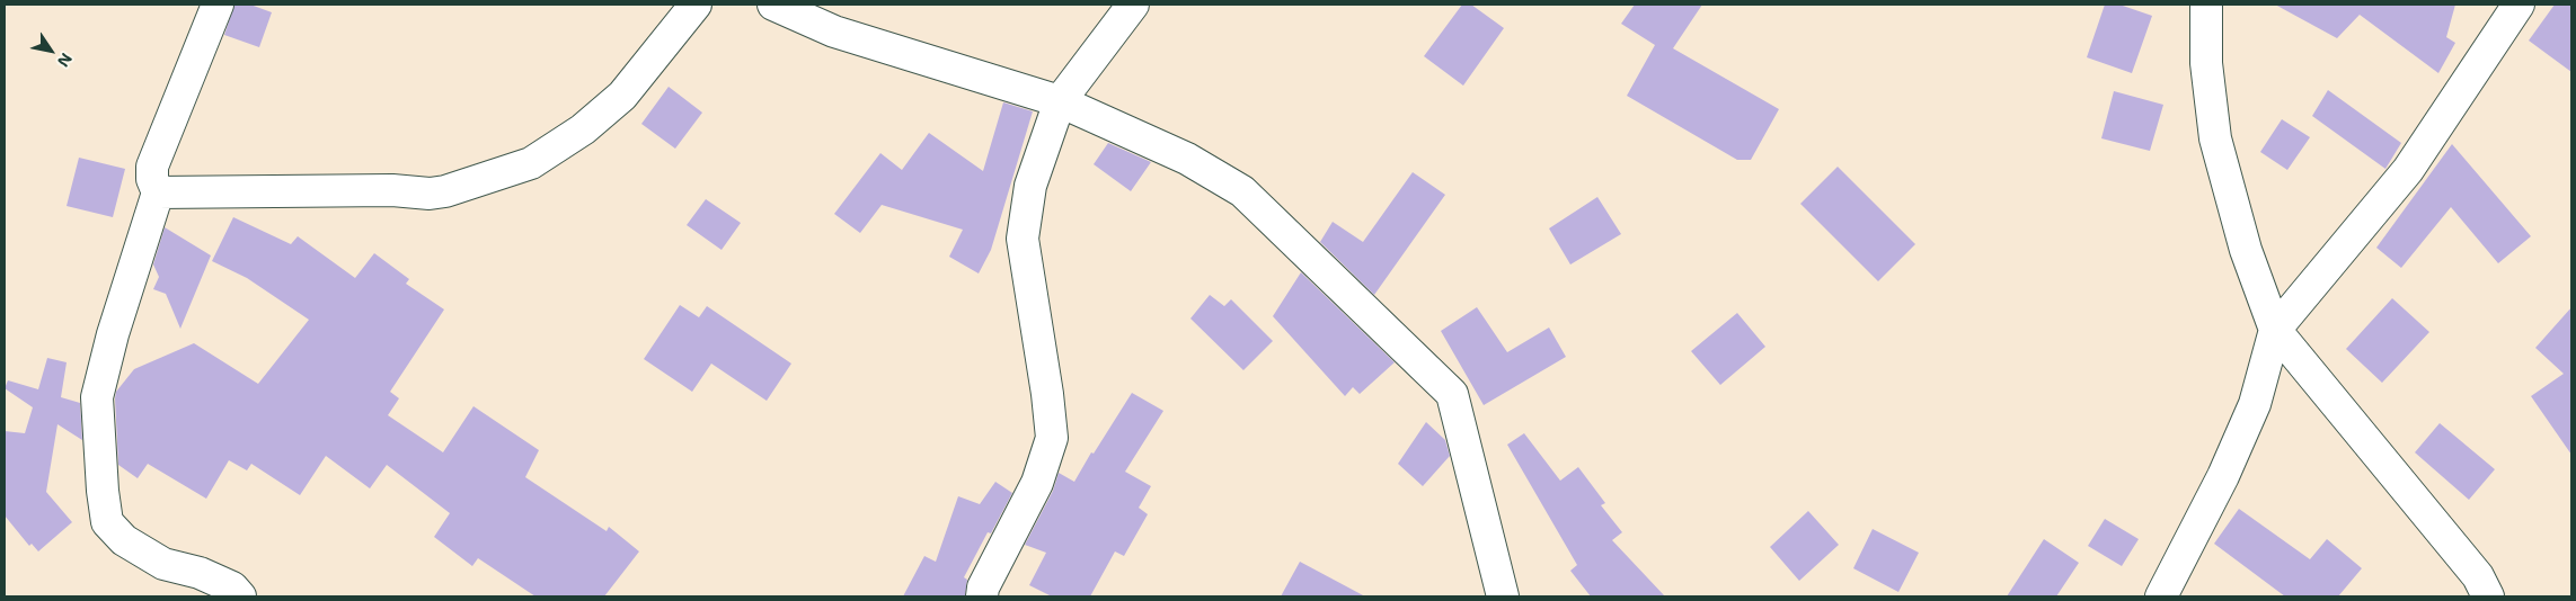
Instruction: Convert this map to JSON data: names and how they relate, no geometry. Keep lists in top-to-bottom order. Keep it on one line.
{"north":"bottom right"}
